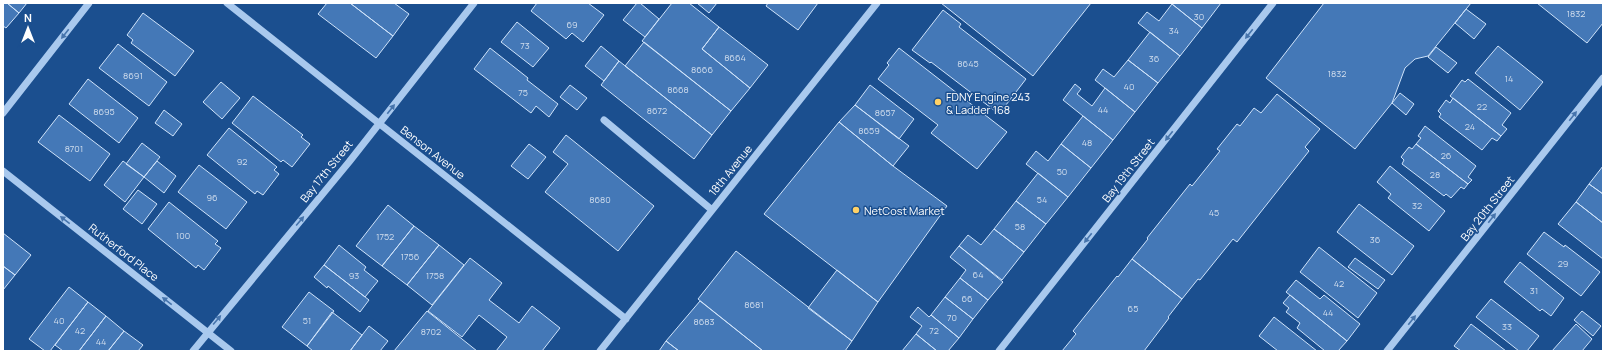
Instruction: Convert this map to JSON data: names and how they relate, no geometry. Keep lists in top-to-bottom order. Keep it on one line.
{"streets":{"street":["Benson Avenue","18th Avenue","Bay 19th Street","Bay 17th Street","Bay 20th Street","Rutherford Place"]},"crossings":[["Benson Avenue","18th Avenue"],["Benson Avenue","Bay 17th Street"],["Bay 17th Street","Rutherford Place"]],"one_way":["Bay 19th Street","Bay 17th Street","Bay 20th Street","Rutherford Place"],"places":["FDNY Engine 243 & Ladder 168","NetCost Market"],"house_numbers":["1832","30","69","34","73","8664","36","8645","8666","1832","8691","14","40","8668","75","22","44","8672","8695","8657","24","8659","48","8701","26","92","50","28","96","8680","54","32","45","58","100","1752","36","1756","29","64","93","1758","42","31","66","8681","65","44","70","40","51","8683","33","42","72","8702","44"],"north":"top"}
